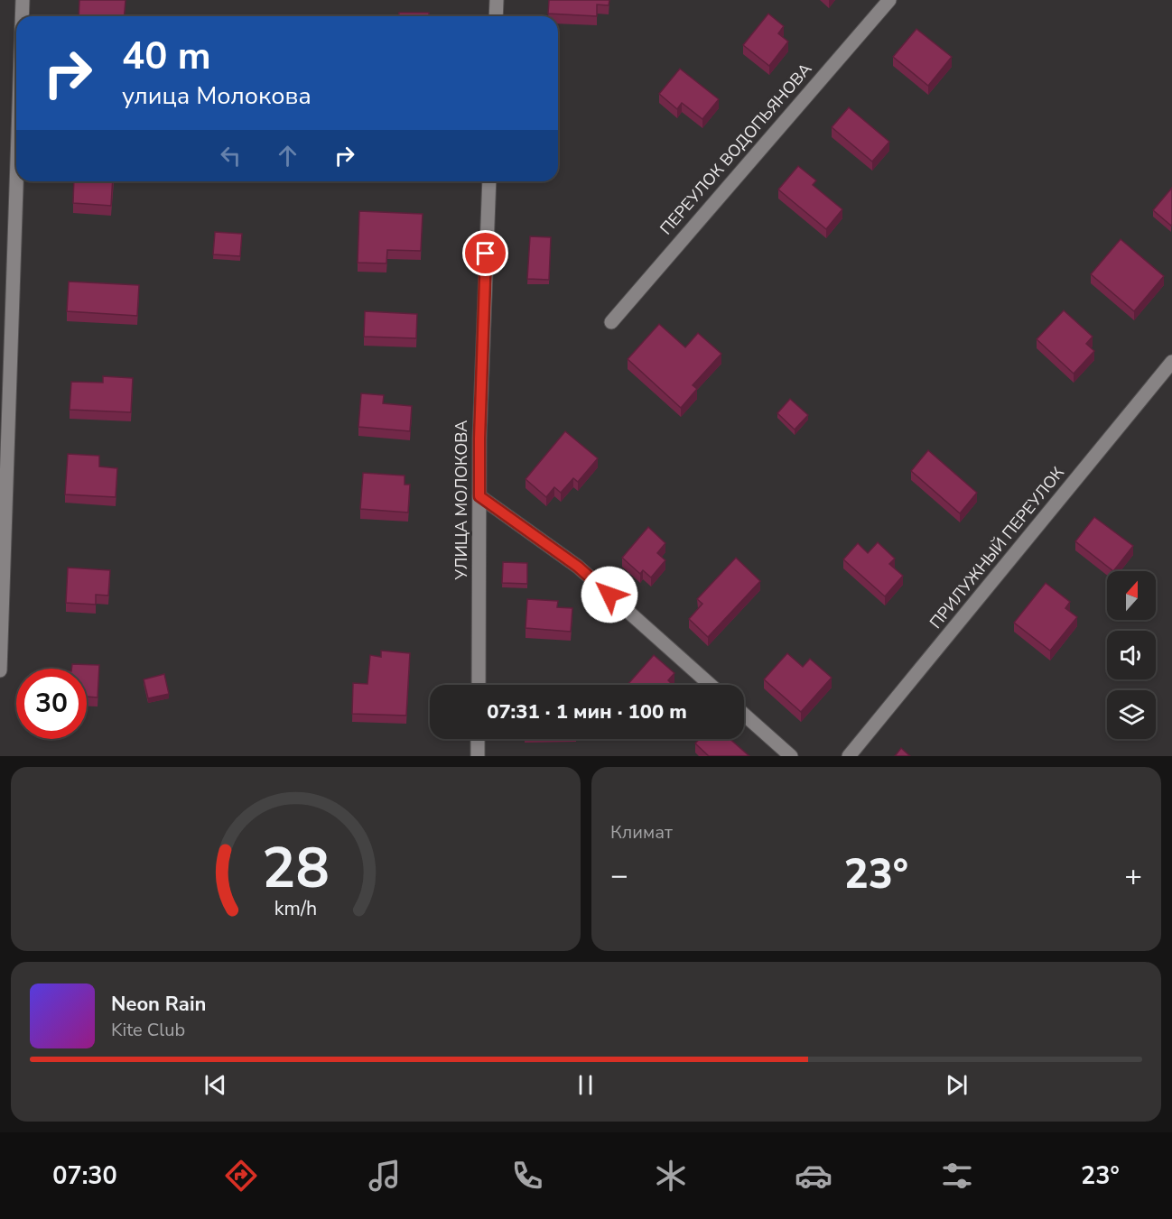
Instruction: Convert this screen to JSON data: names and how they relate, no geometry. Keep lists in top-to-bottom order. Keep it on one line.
{"streets":{"street":["ПЕРЕУЛОК ВОДОПЬЯНОВА","УЛИЦА МОЛОКОВА","ПРИЛУЖНЫЙ ПЕРЕУЛОК"]},"north":"top","page":{"turn":["40 m","улица Молокова"],"limit":"30","trip":"07:31 · 1 мин · 100 m","tile":"Климат","heat":["−","23°","+"],"song":["Neon Rain","Kite Club"],"tabs":["07:30","23°"],"gauge":["28","km/h"]}}
